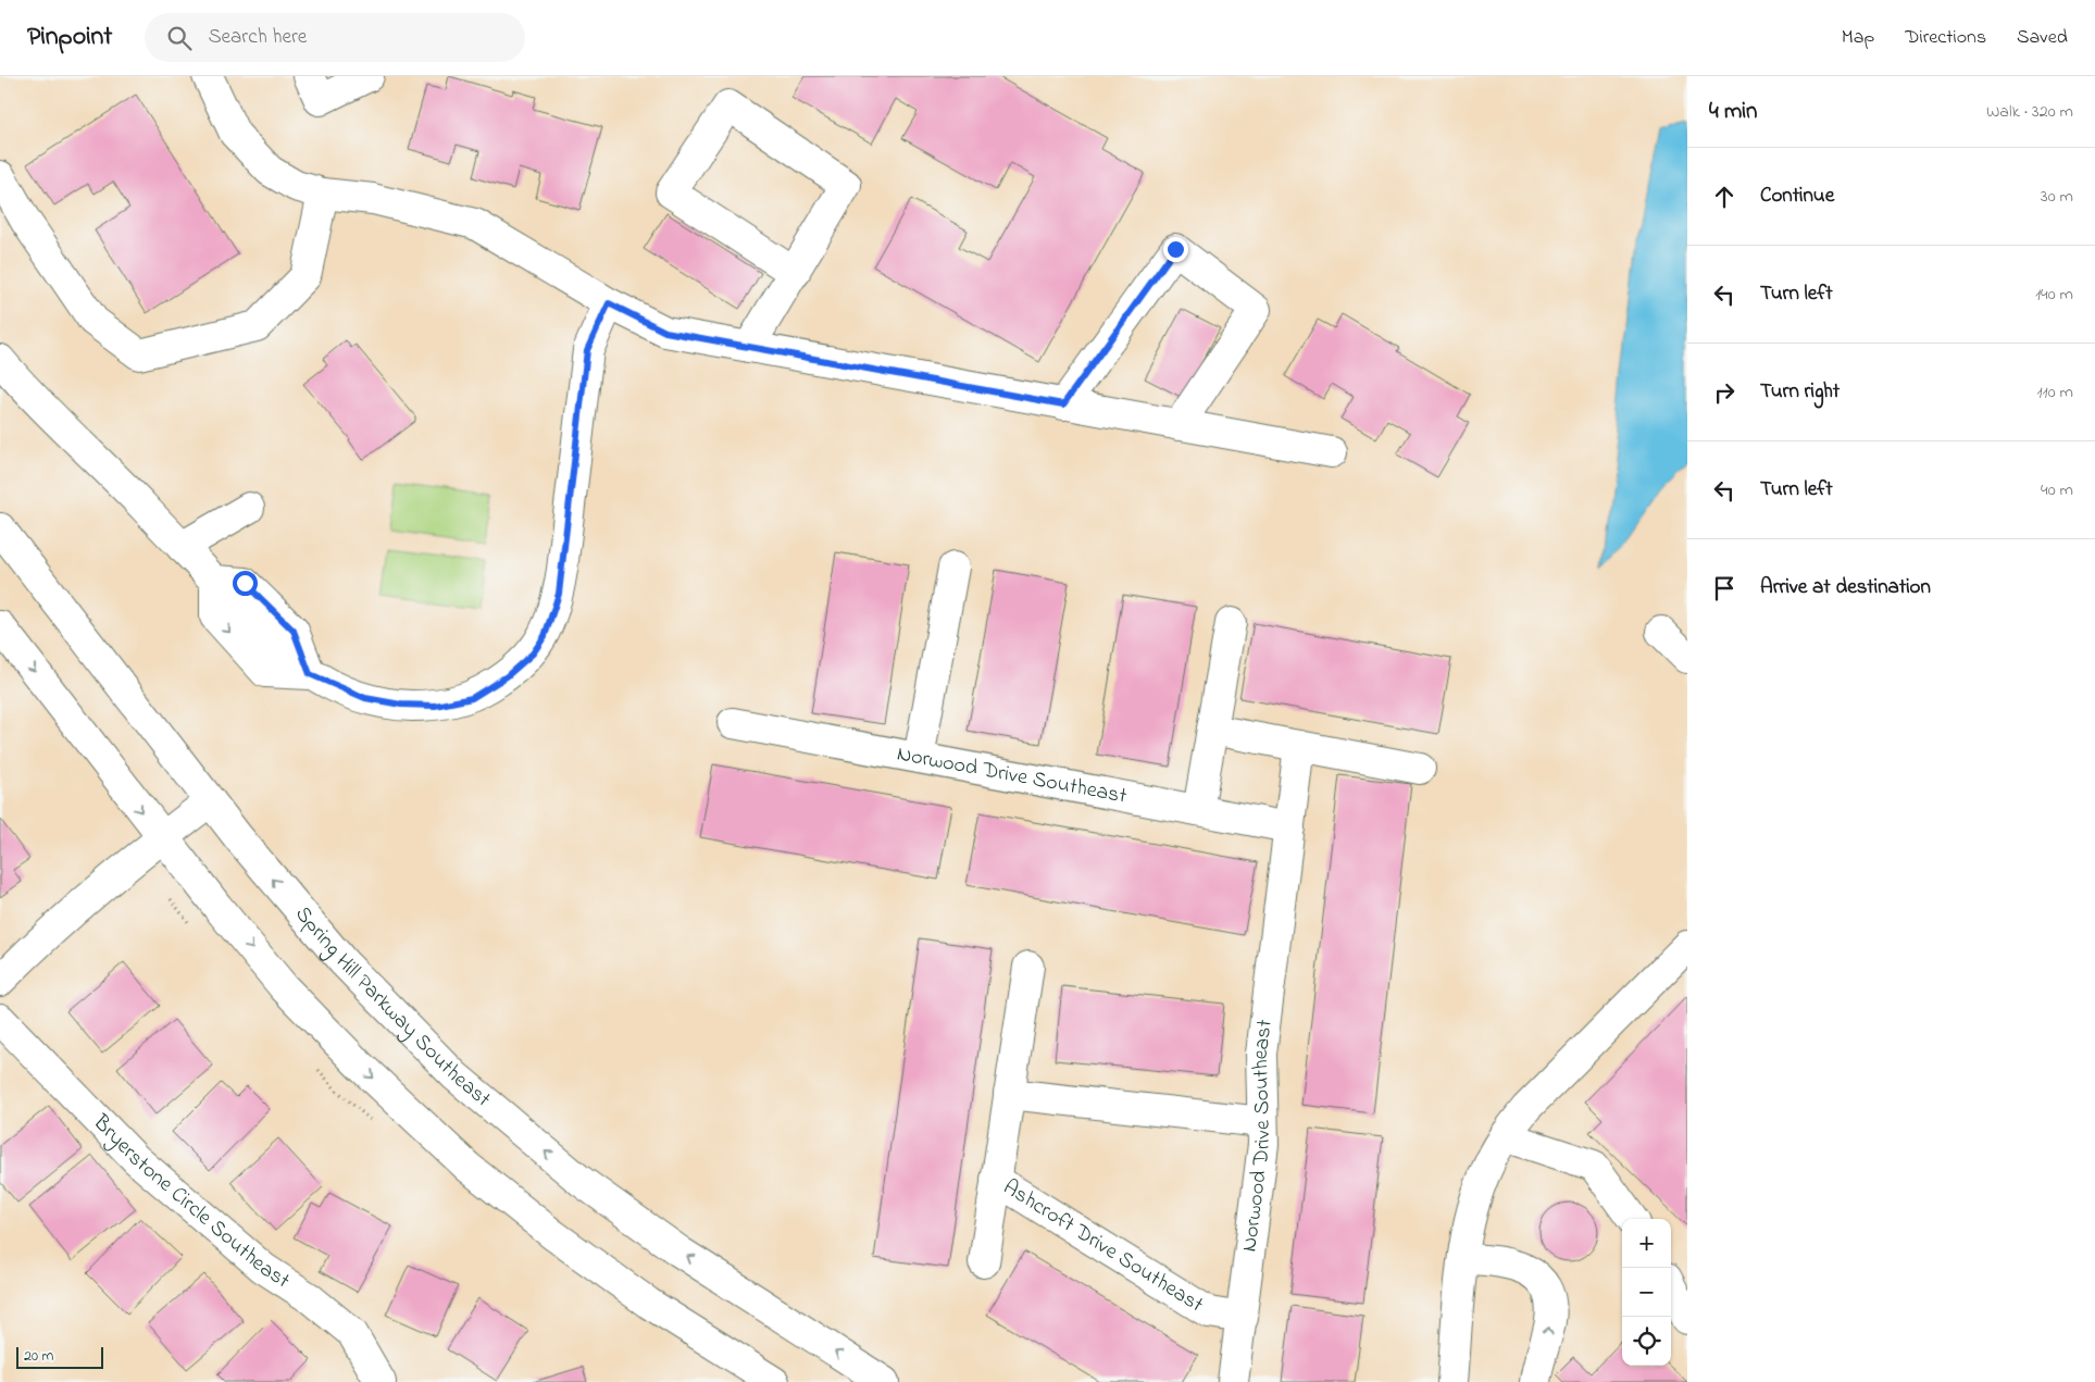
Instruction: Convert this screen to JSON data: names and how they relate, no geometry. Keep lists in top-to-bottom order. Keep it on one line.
{"streets":{"street":["Norwood Drive Southeast","Spring Hill Parkway Southeast","Bryerstone Circle Southeast","Ashcroft Drive Southeast"]},"crossings":[["Norwood Drive Southeast","Ashcroft Drive Southeast"]],"scale_bar":"20 m","page":{"header":"Pinpoint","search":"Search here","nav":["Map","Directions","Saved"],"heading":["4 min","Walk · 320 m"],"list":[["Continue","30 m"],["Turn left","140 m"],["Turn right","110 m"],["Turn left","40 m"],"Arrive at destination"],"map_buttons":["+","−"],"scale":"20 m"}}
